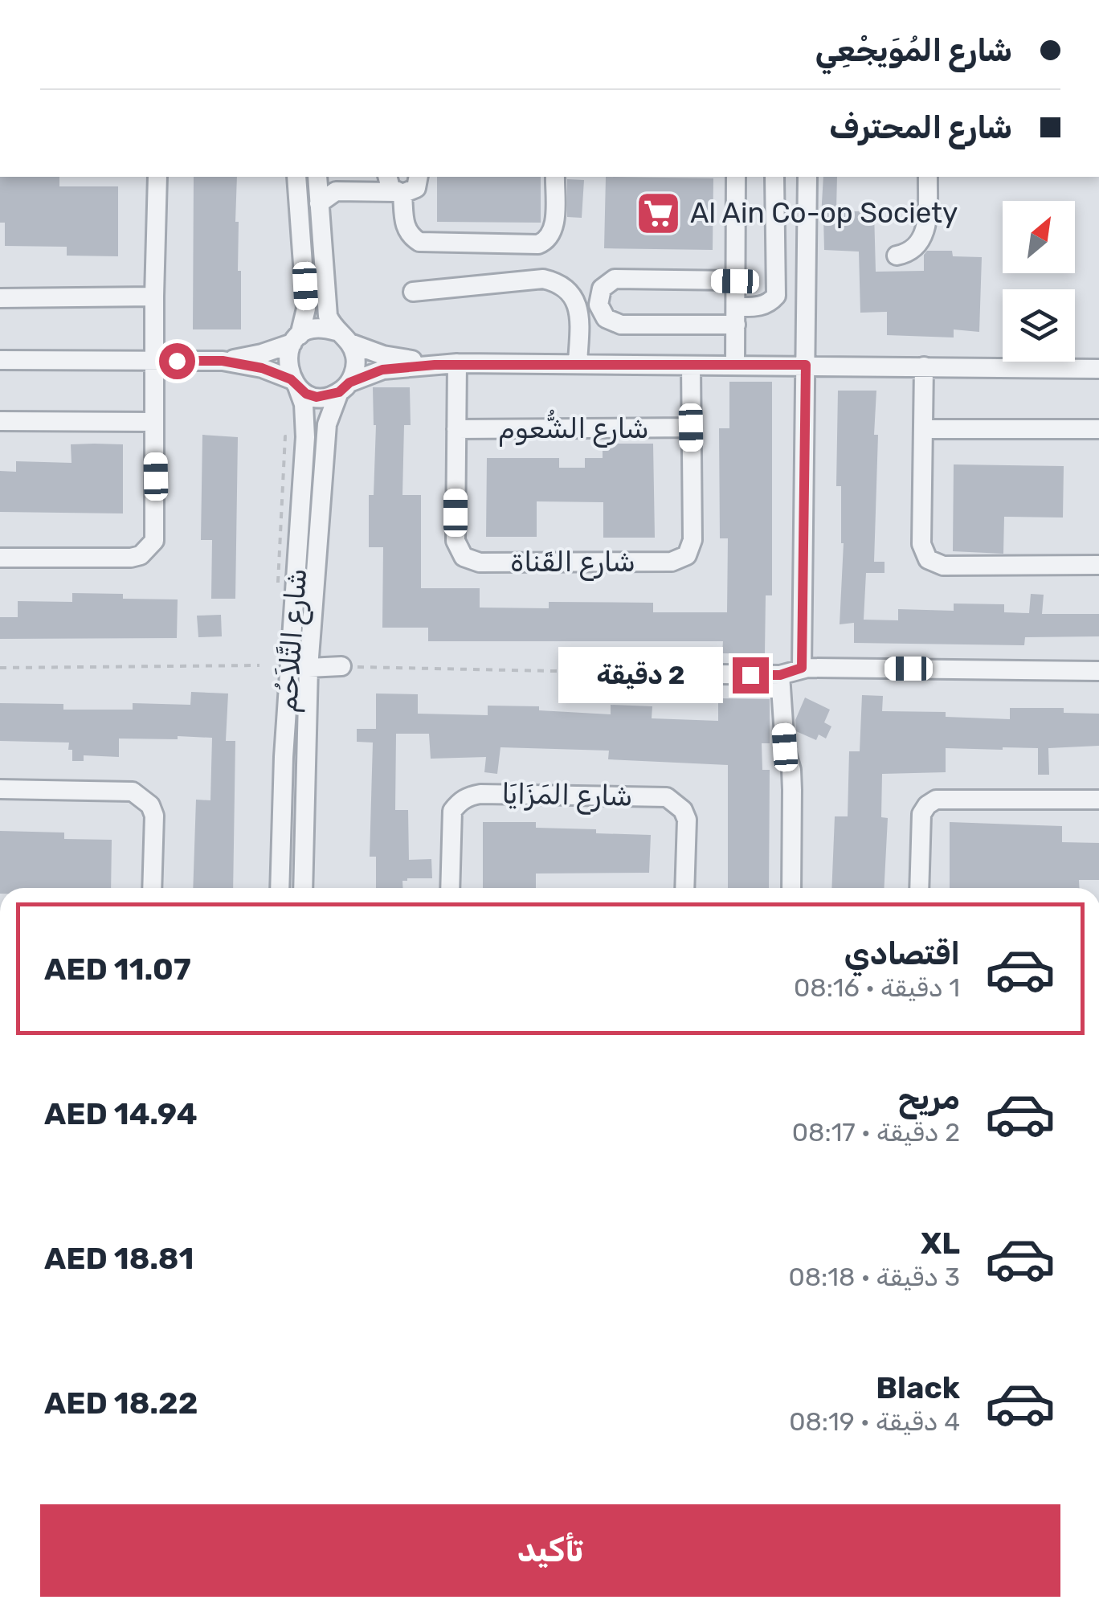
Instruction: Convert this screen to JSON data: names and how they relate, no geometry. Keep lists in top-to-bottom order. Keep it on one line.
{"streets":{"street":["شارع الشُّعوم","شارع القَناة","شارع التَّلاَحُم","شارع المَزَايَا"]},"crossings":[["شارع الشُّعوم","شارع القَناة"]],"places":{"supermarket":["Al Ain Co-op Society"]},"north":"top right","page":{"banner":["شارع المُوَيجْعِي","شارع المحترف"],"bubble":"2 دقيقة","list":[{"name":"اقتصادي","note":"1 دقيقة · 08:16","value":"AED 11.07"},{"name":"مريح","note":"2 دقيقة · 08:17","value":"AED 14.94"},{"name":"XL","note":"3 دقيقة · 08:18","value":"AED 18.81"},{"name":"Black","note":"4 دقيقة · 08:19","value":"AED 18.22"}],"buttons":"تأكيد"}}
